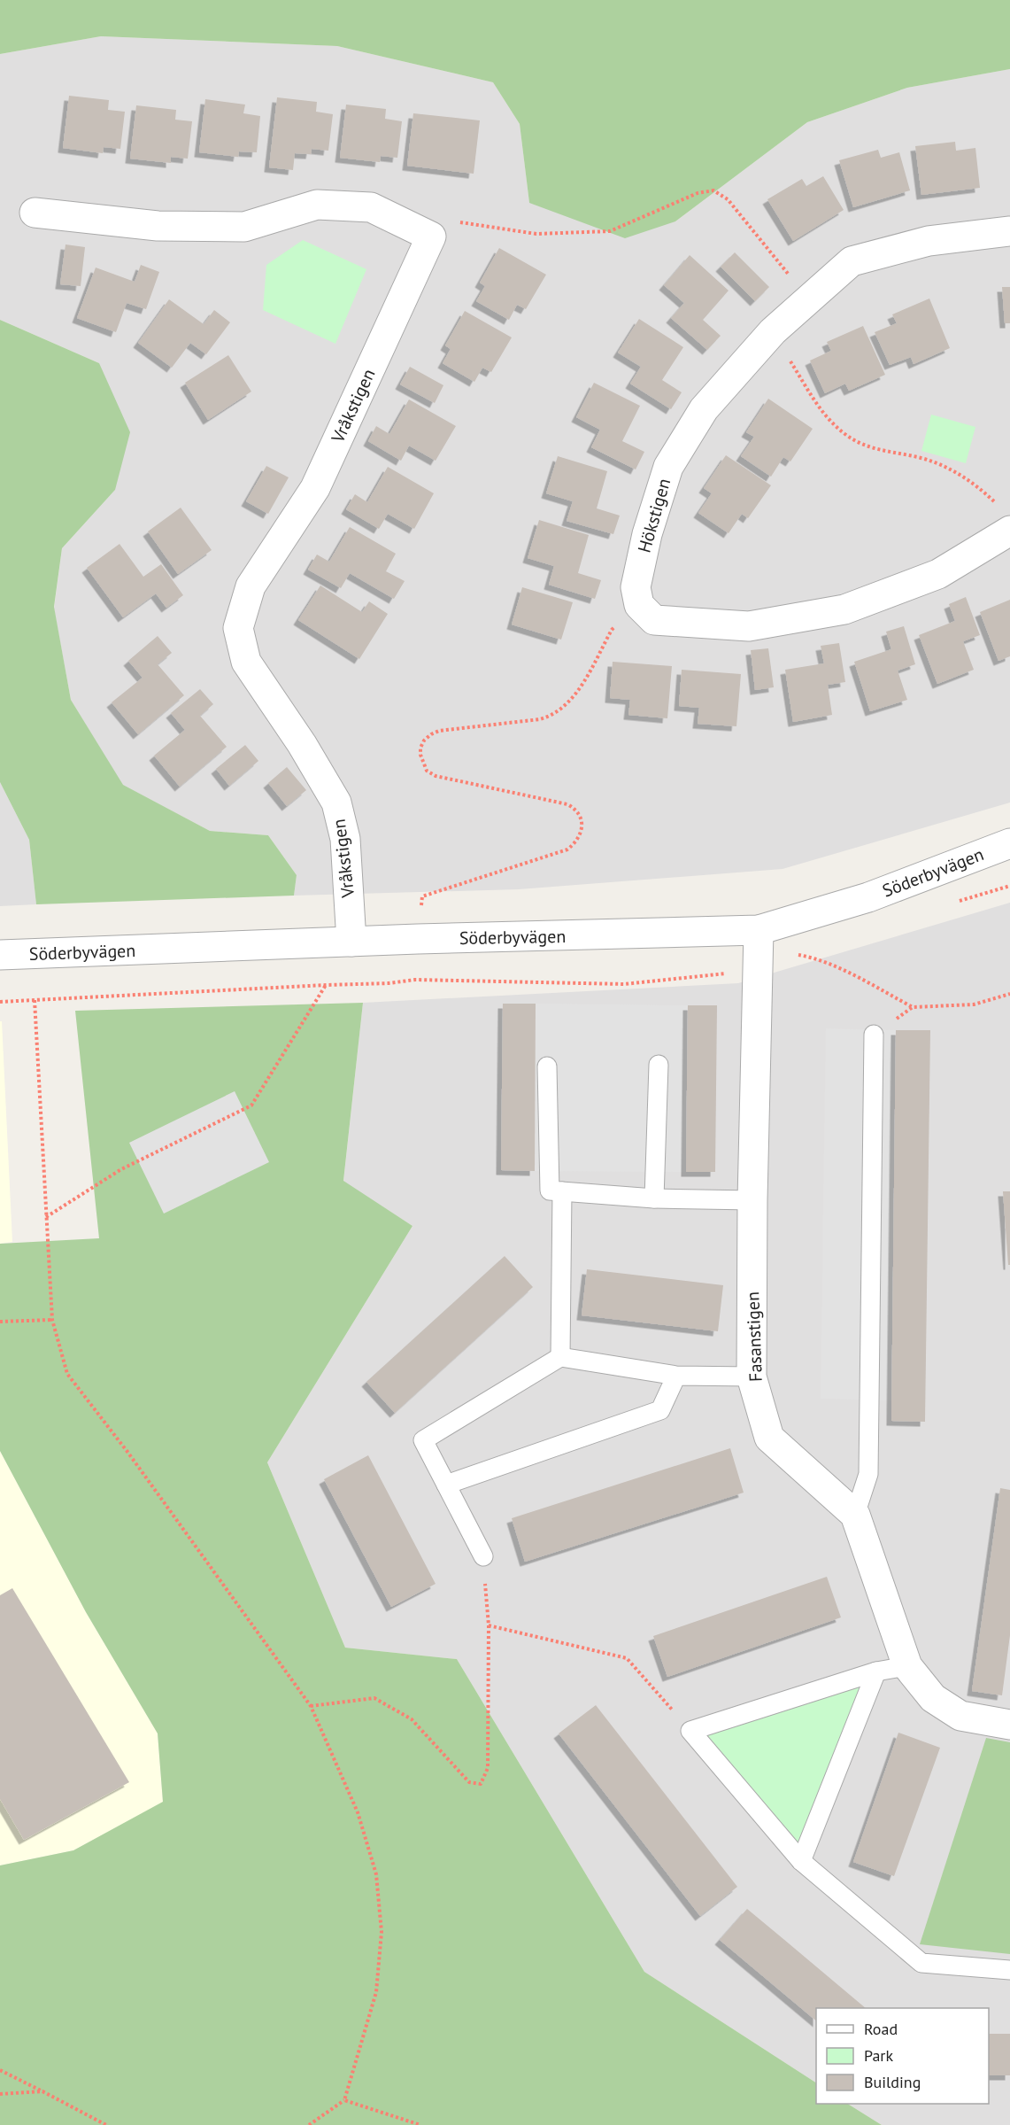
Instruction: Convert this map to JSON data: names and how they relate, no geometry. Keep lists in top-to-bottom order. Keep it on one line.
{"streets":{"street":["Vråkstigen","Hökstigen","Söderbyvägen","Fasanstigen"]},"crossings":[["Vråkstigen","Söderbyvägen"],["Söderbyvägen","Fasanstigen"]],"legend":["Road","Park","Building"]}
